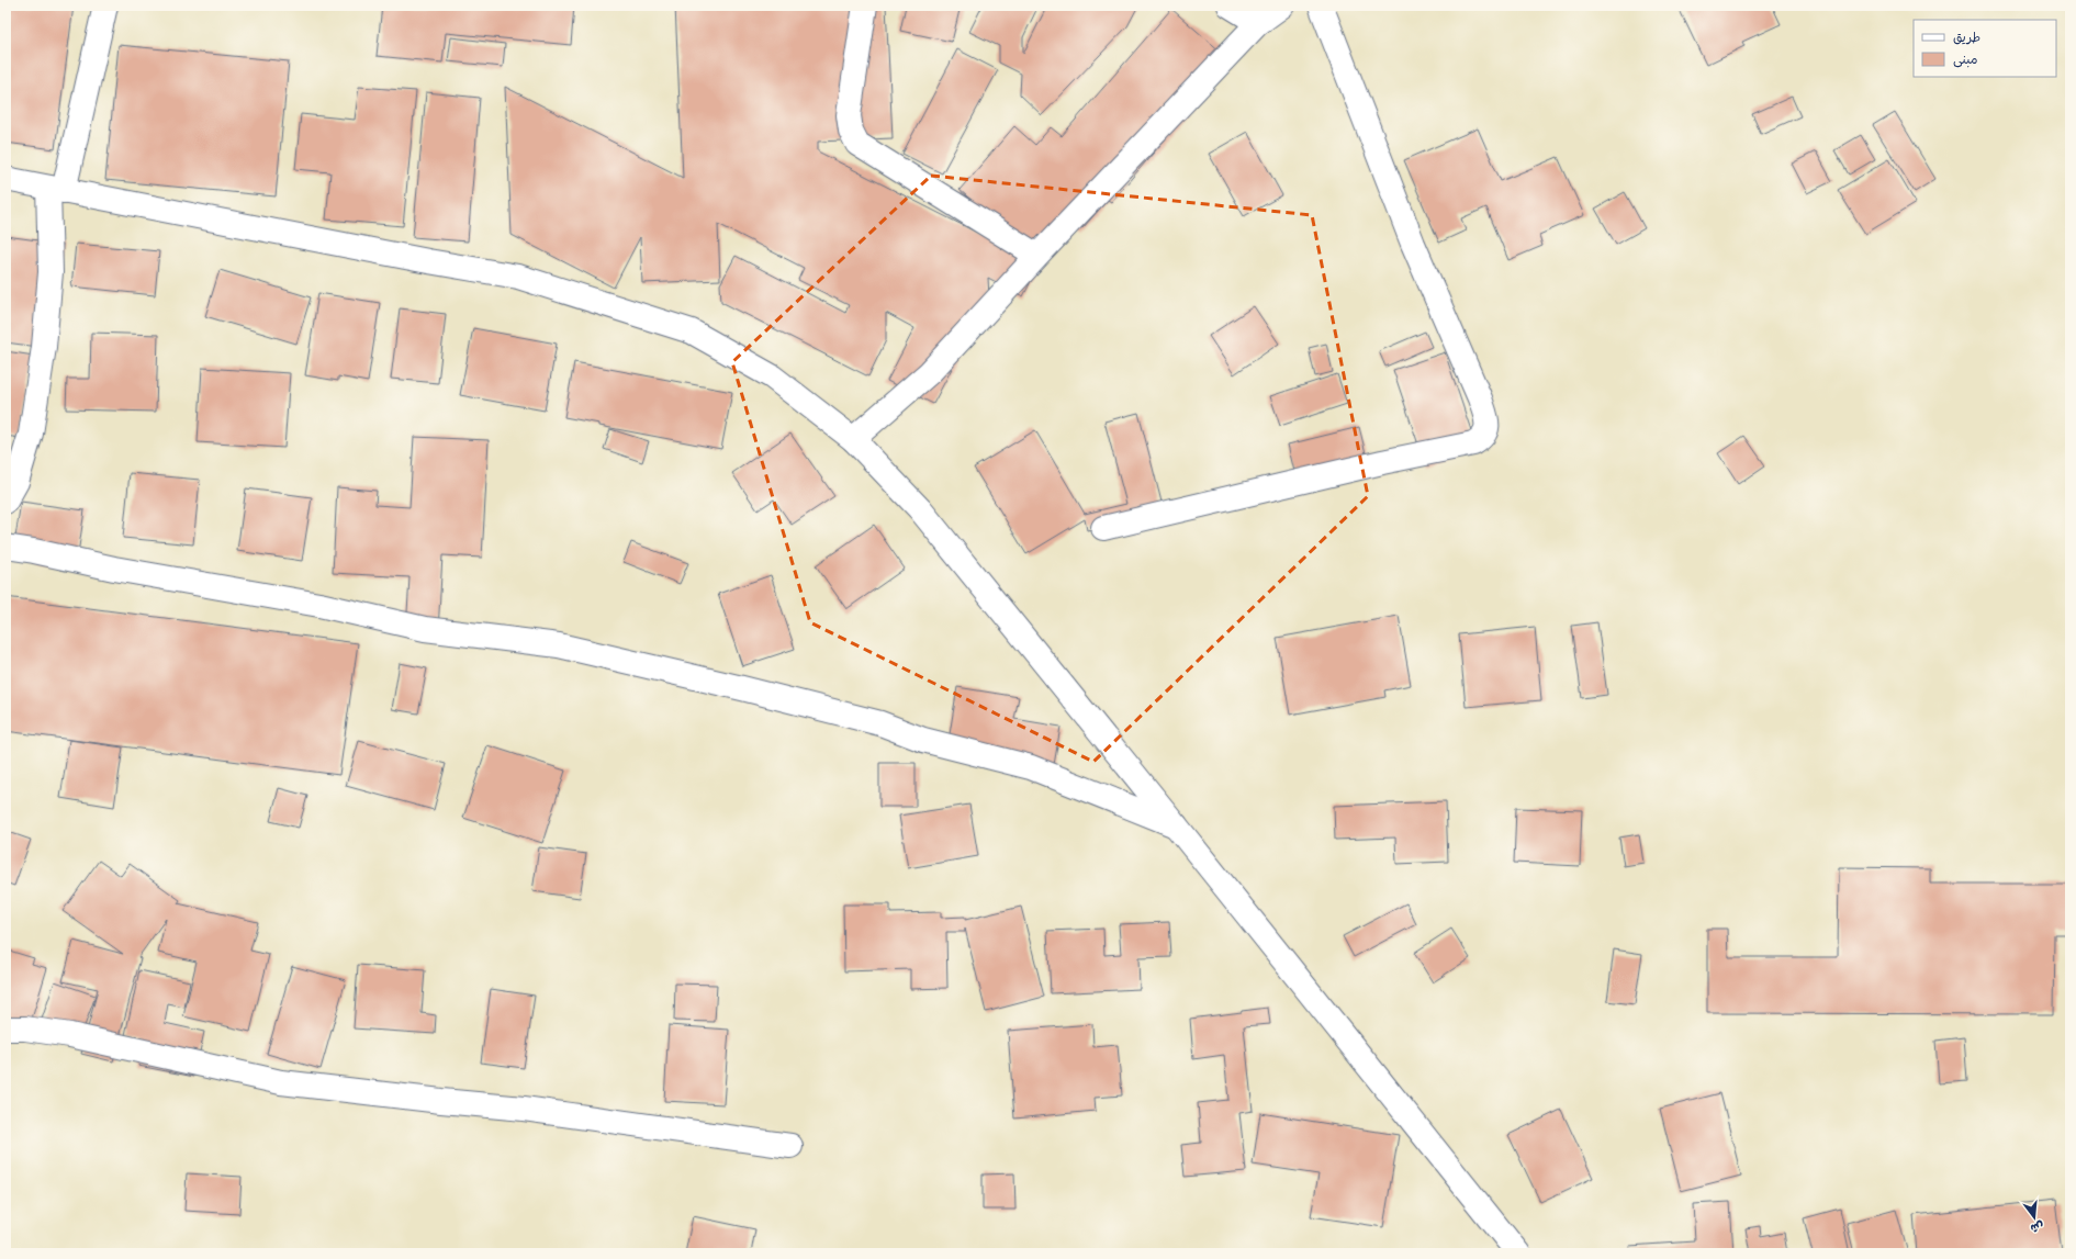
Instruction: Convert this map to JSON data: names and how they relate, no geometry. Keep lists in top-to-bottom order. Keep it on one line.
{"legend":["طريق","مبنى"],"north":"bottom"}
